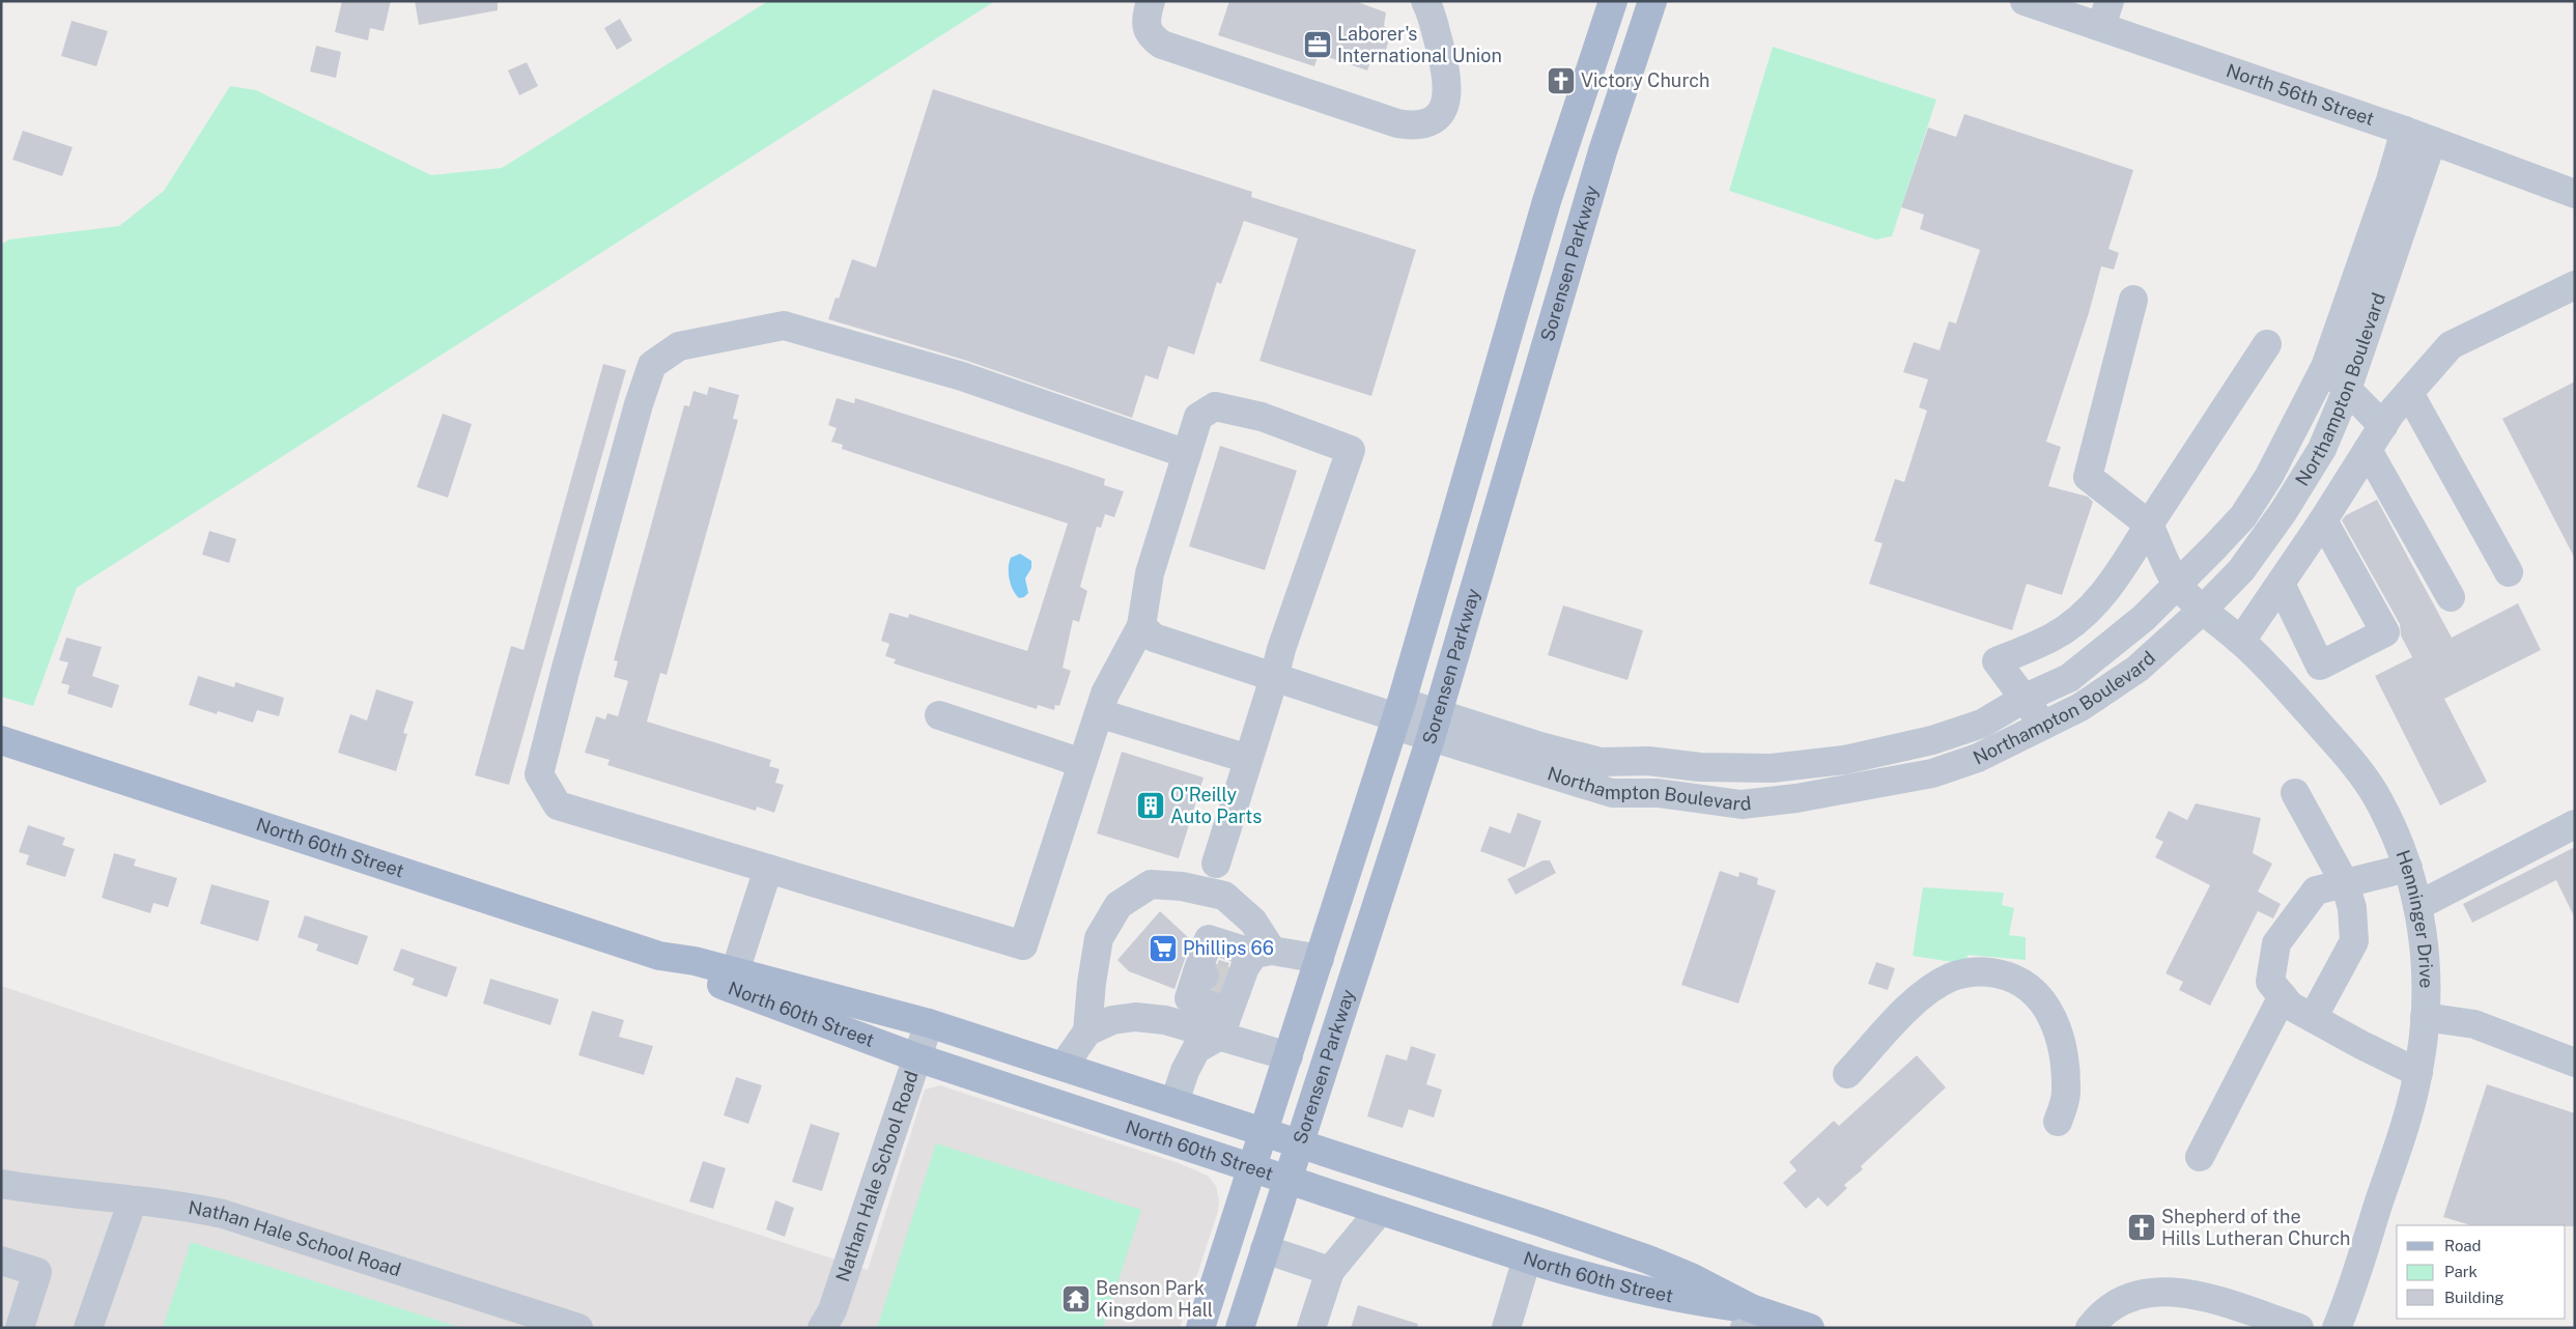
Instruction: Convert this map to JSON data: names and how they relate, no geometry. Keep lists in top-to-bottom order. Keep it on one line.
{"streets":{"main road":["Sorensen Parkway","North 60th Street"],"street":["North 56th Street","Northampton Boulevard","Henninger Drive","Nathan Hale School Road"]},"crossings":[["North 56th Street","Northampton Boulevard"],["Sorensen Parkway","Northampton Boulevard"],["Sorensen Parkway","North 60th Street"],["Northampton Boulevard","Henninger Drive"],["North 60th Street","Nathan Hale School Road"]],"places":{"office":["Laborer's International Union"],"church":["Victory Church","Shepherd of the Hills Lutheran Church"],"building":["O'Reilly Auto Parts"],"supermarket":["Phillips 66"],"temple":["Benson Park Kingdom Hall"]},"legend":["Road","Park","Building"]}
